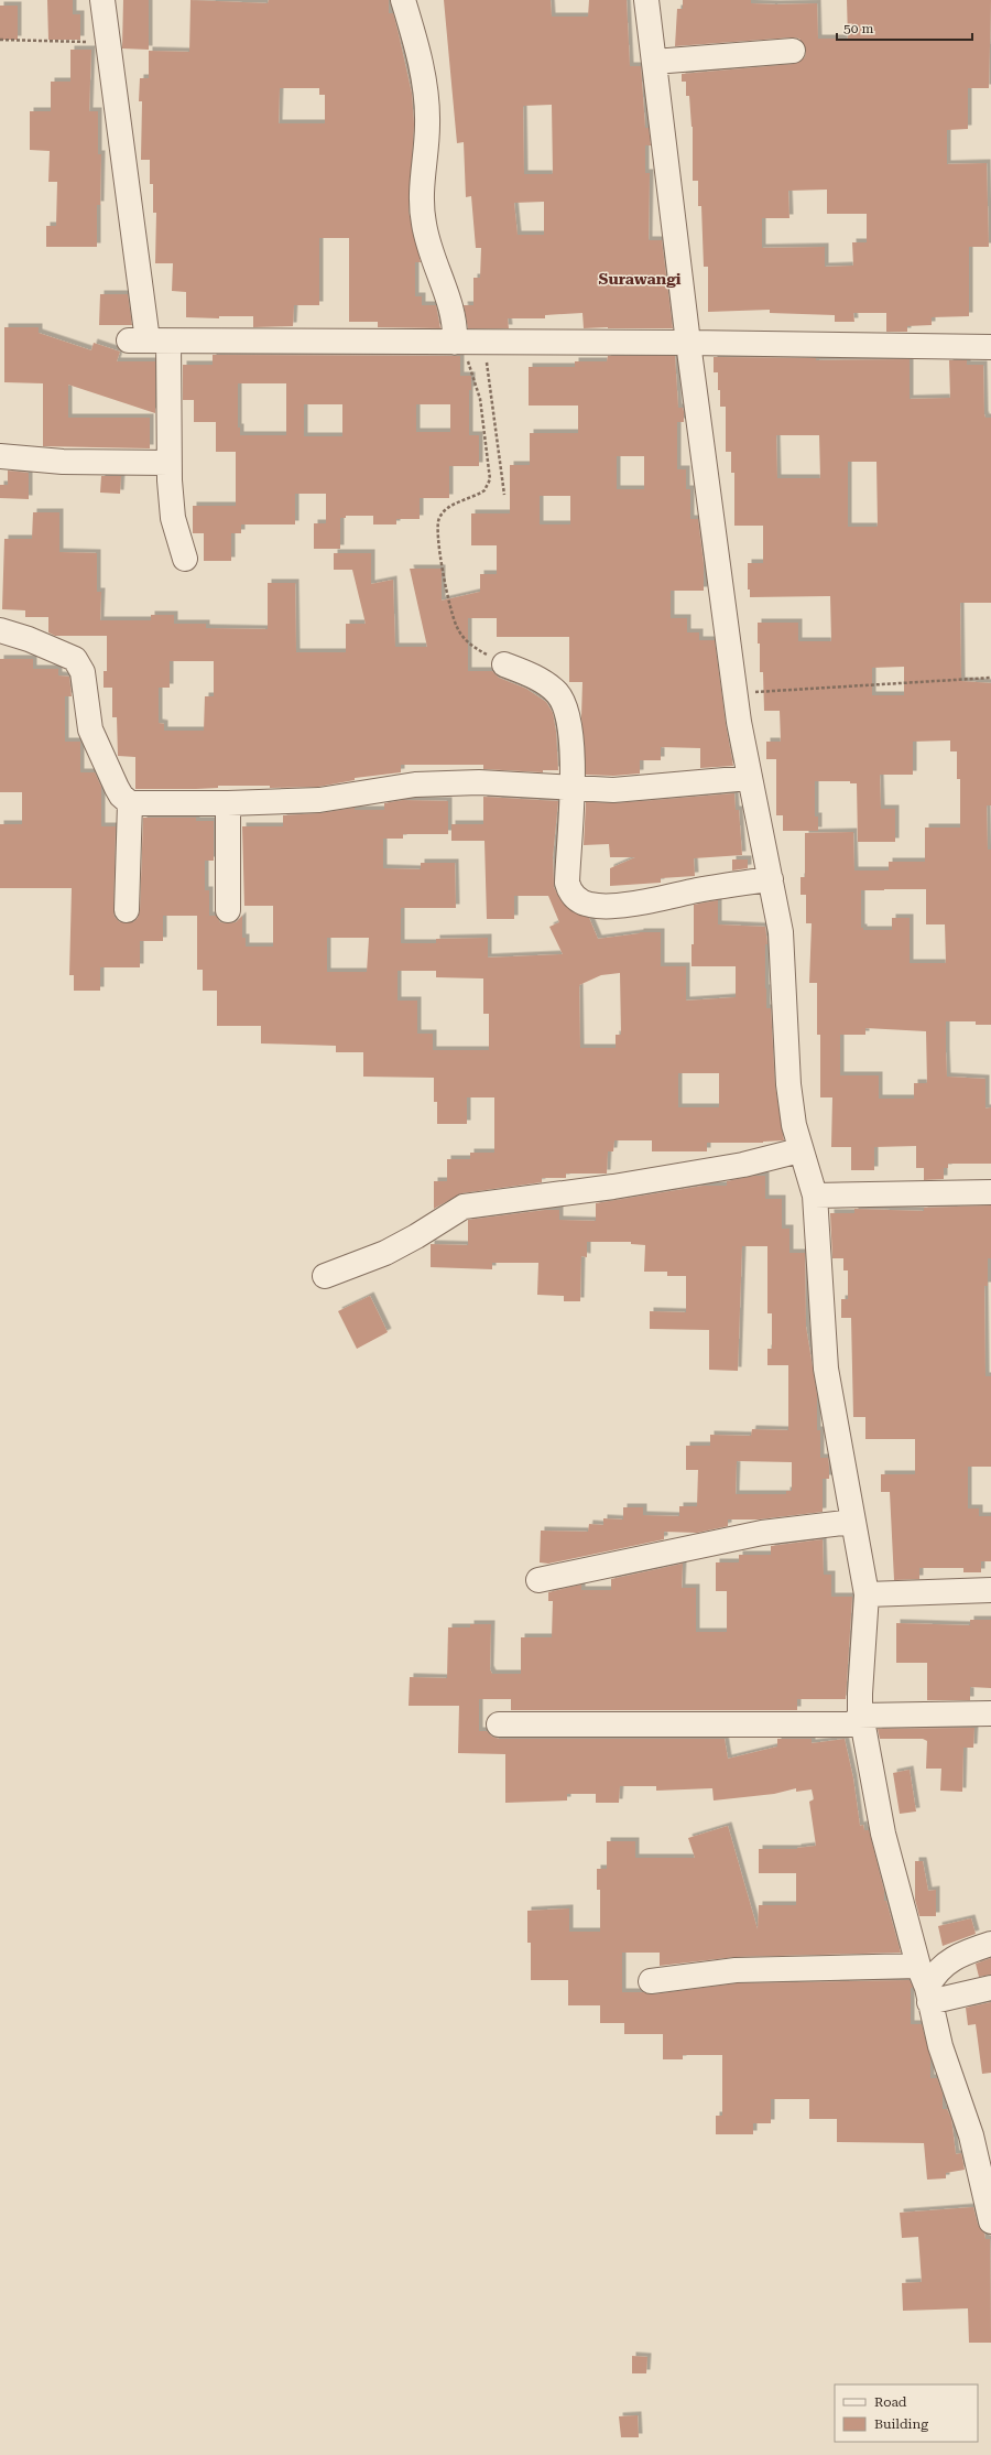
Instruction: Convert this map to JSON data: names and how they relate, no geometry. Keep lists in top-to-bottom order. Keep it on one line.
{"districts":["Surawangi"],"legend":["Road","Building"],"scale_bar":"50 m"}
